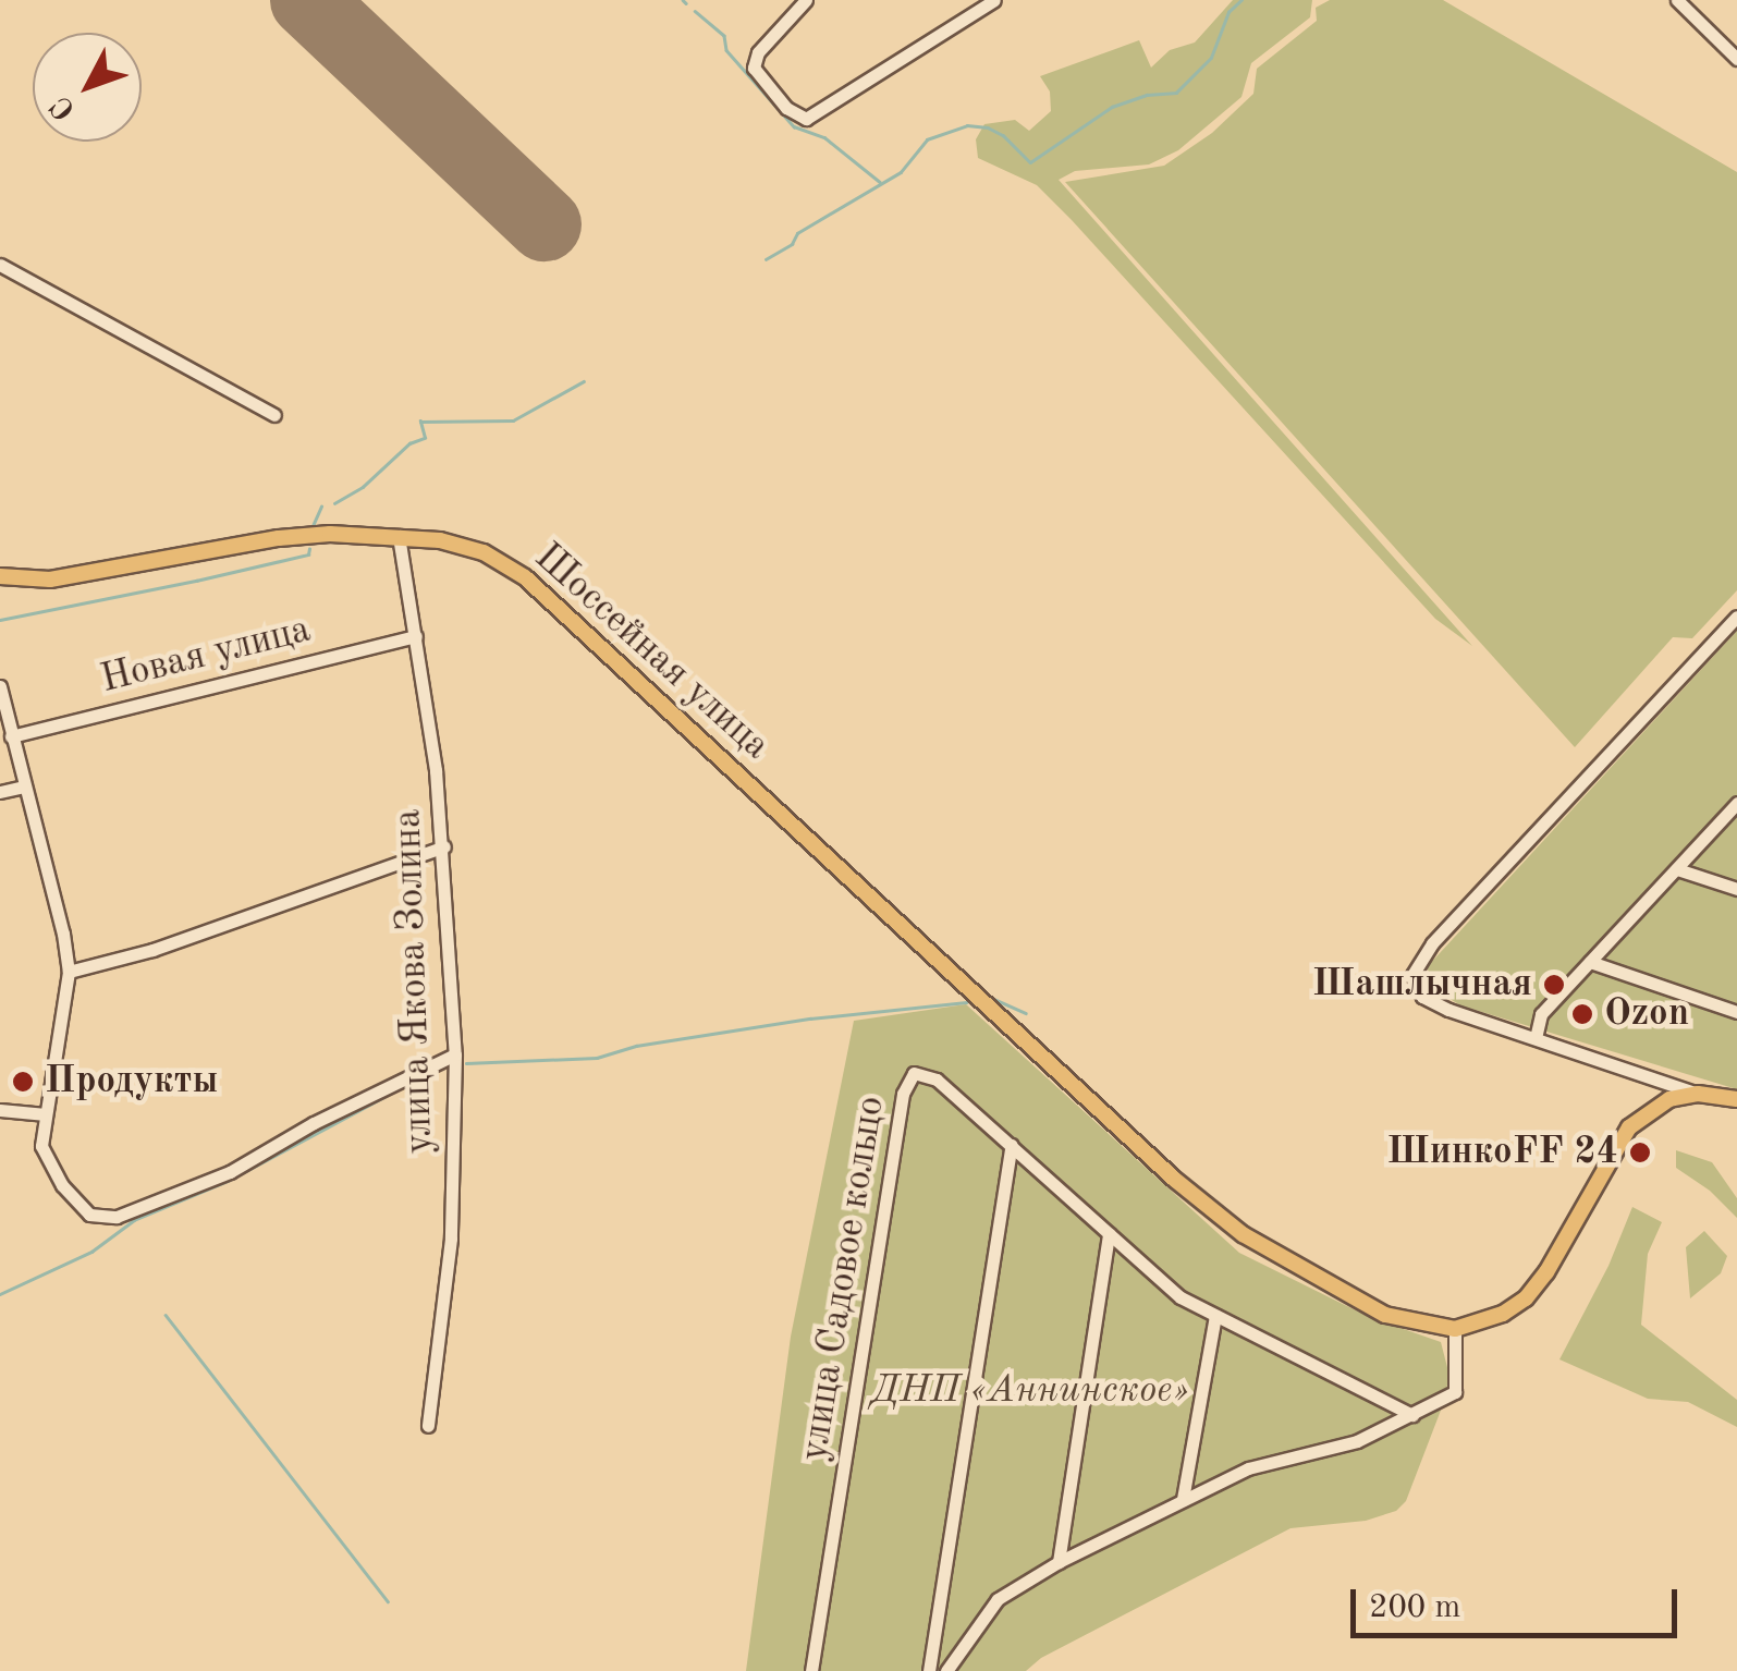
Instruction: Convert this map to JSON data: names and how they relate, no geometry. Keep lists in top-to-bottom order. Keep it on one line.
{"streets":{"main road":["Шоссейная улица"],"street":["Новая улица","улица Якова Золина","улица Садовое кольцо"]},"crossings":[["Шоссейная улица","улица Якова Золина"],["Новая улица","улица Якова Золина"]],"parks":["ДНП «Аннинское»"],"places":["Шашлычная","Ozon","Продукты","ШинкоFF 24"],"scale_bar":"200 m","north":"bottom left"}
